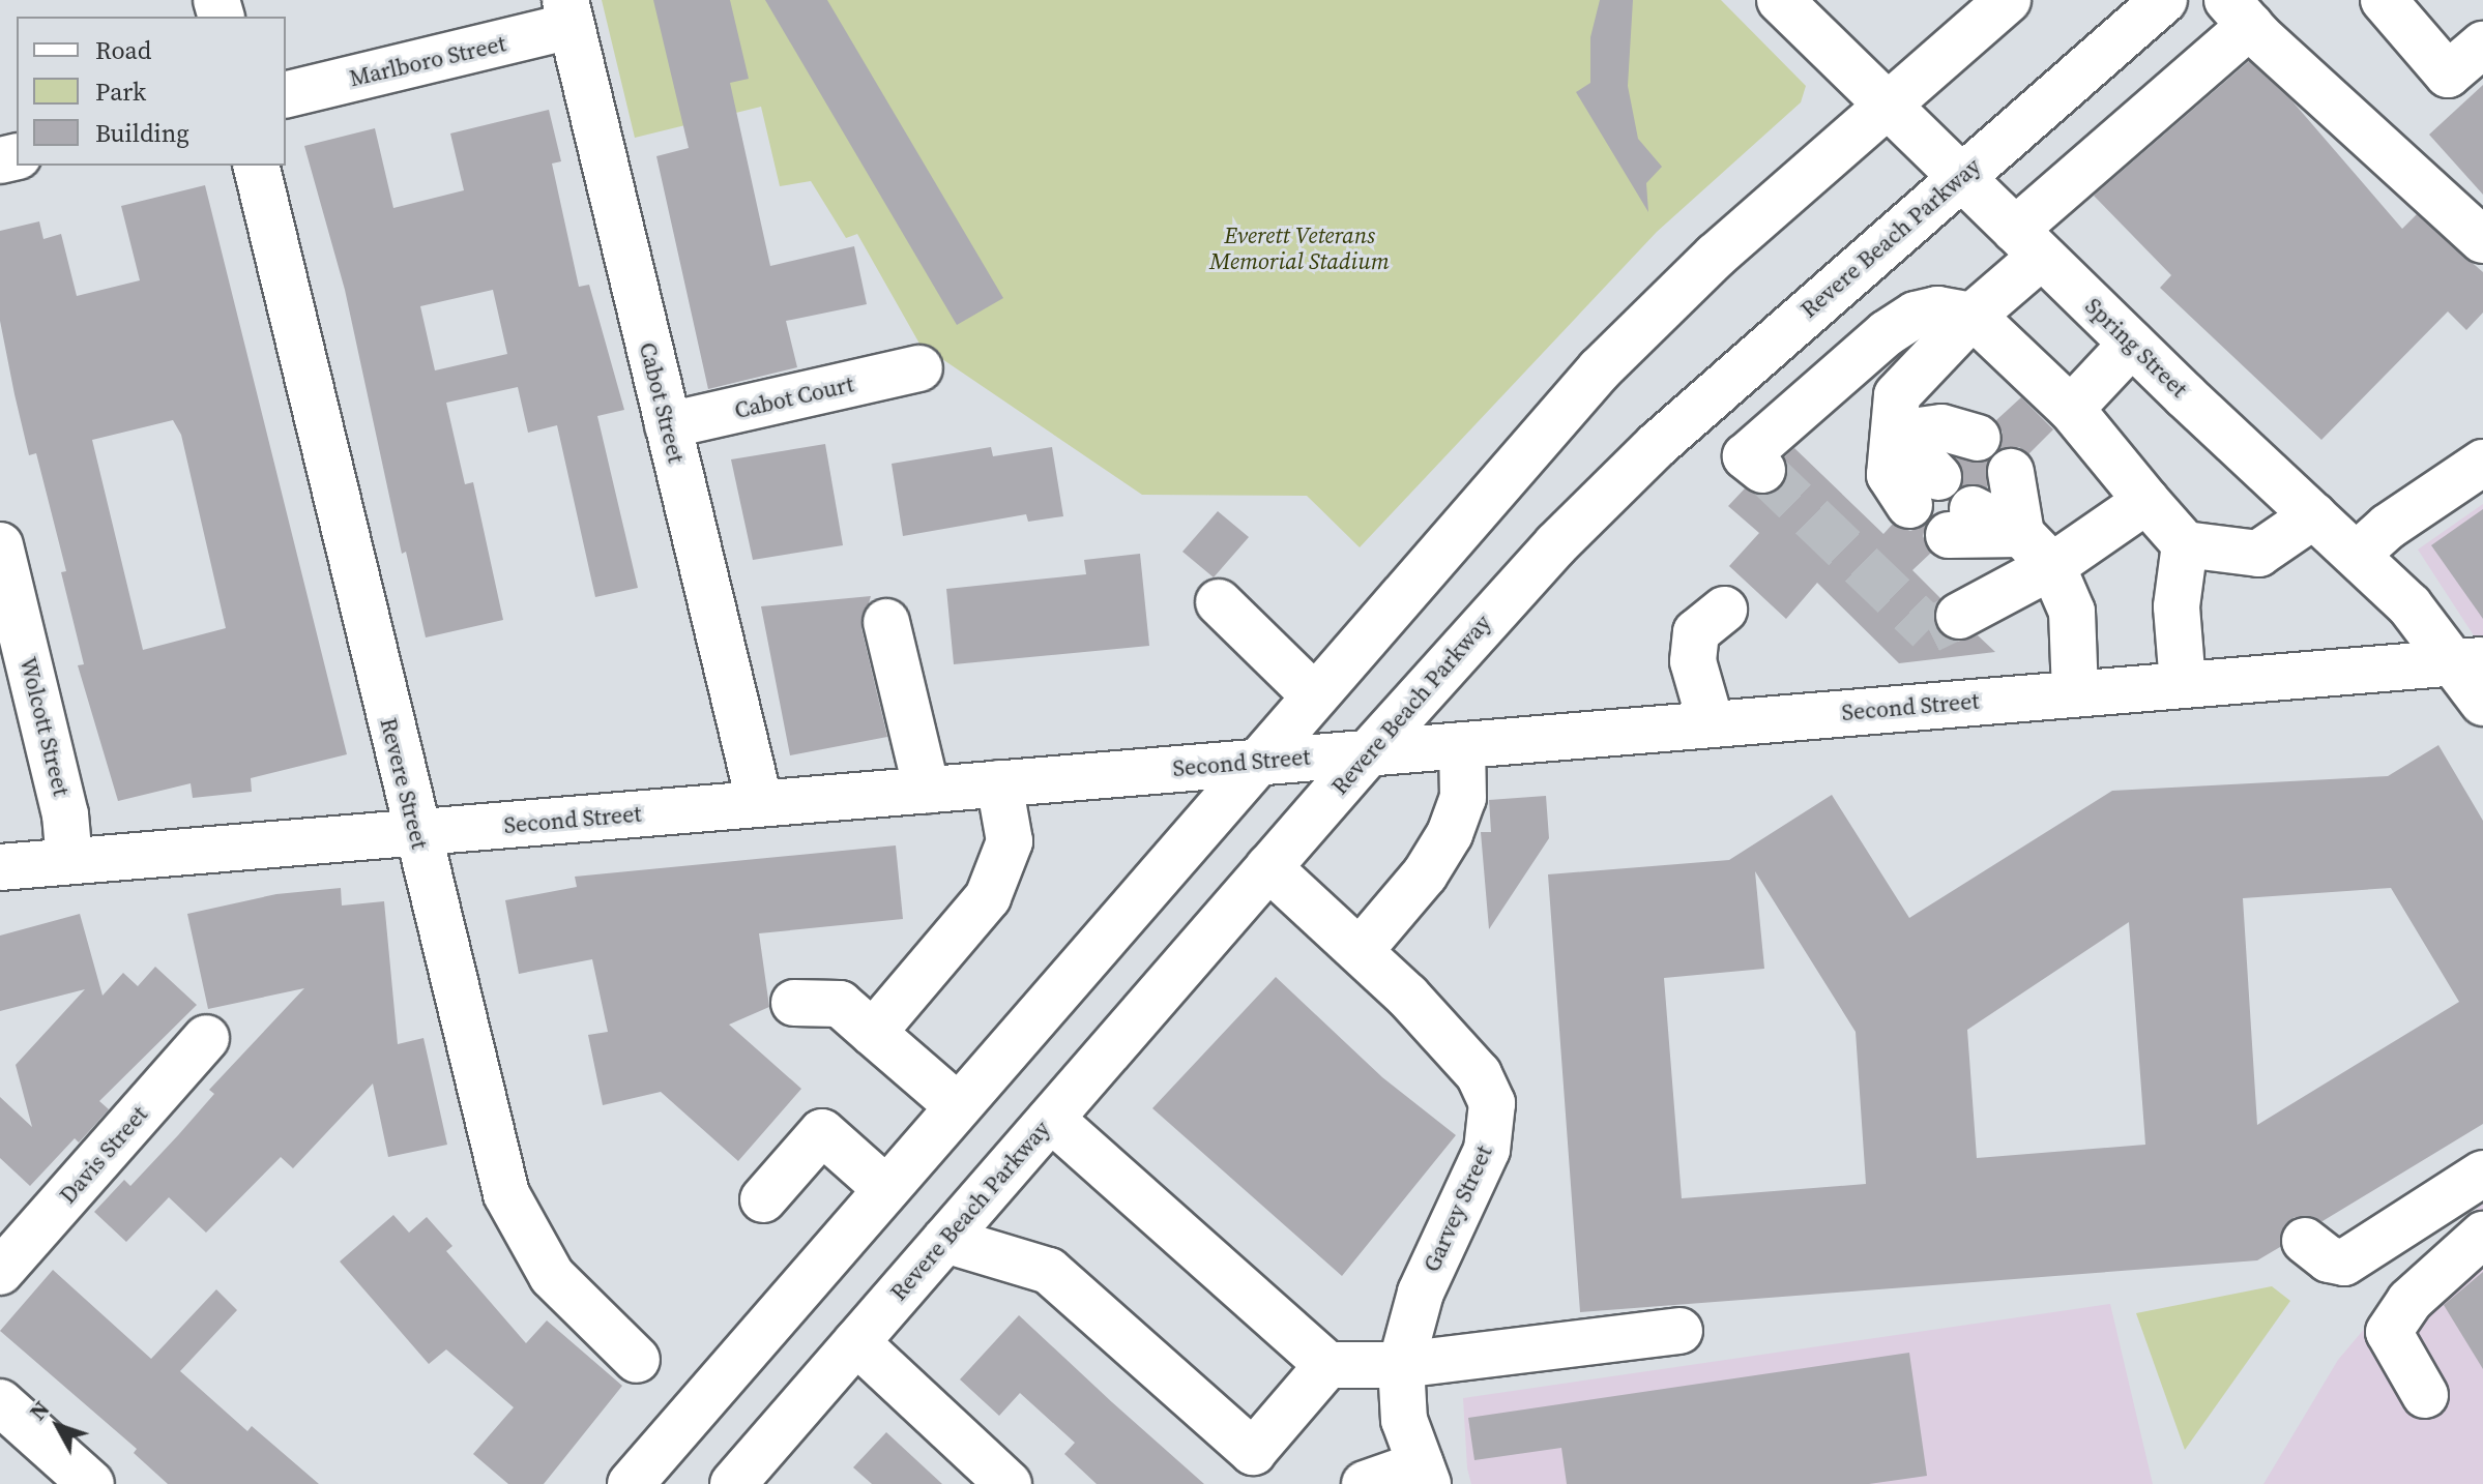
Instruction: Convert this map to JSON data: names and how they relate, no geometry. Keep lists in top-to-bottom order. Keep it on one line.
{"streets":{"main road":["Marlboro Street","Revere Beach Parkway","Spring Street","Cabot Court","Cabot Street","Second Street","Wolcott Street","Revere Street","Davis Street","Garvey Street"]},"crossings":[["Marlboro Street","Cabot Street"],["Revere Beach Parkway","Spring Street"],["Revere Beach Parkway","Second Street"],["Revere Beach Parkway","Garvey Street"],["Spring Street","Second Street"],["Cabot Court","Cabot Street"],["Cabot Street","Second Street"],["Second Street","Wolcott Street"],["Second Street","Revere Street"]],"parks":["Everett Veterans Memorial Stadium"],"legend":["Road","Park","Building"],"north":"top left"}
